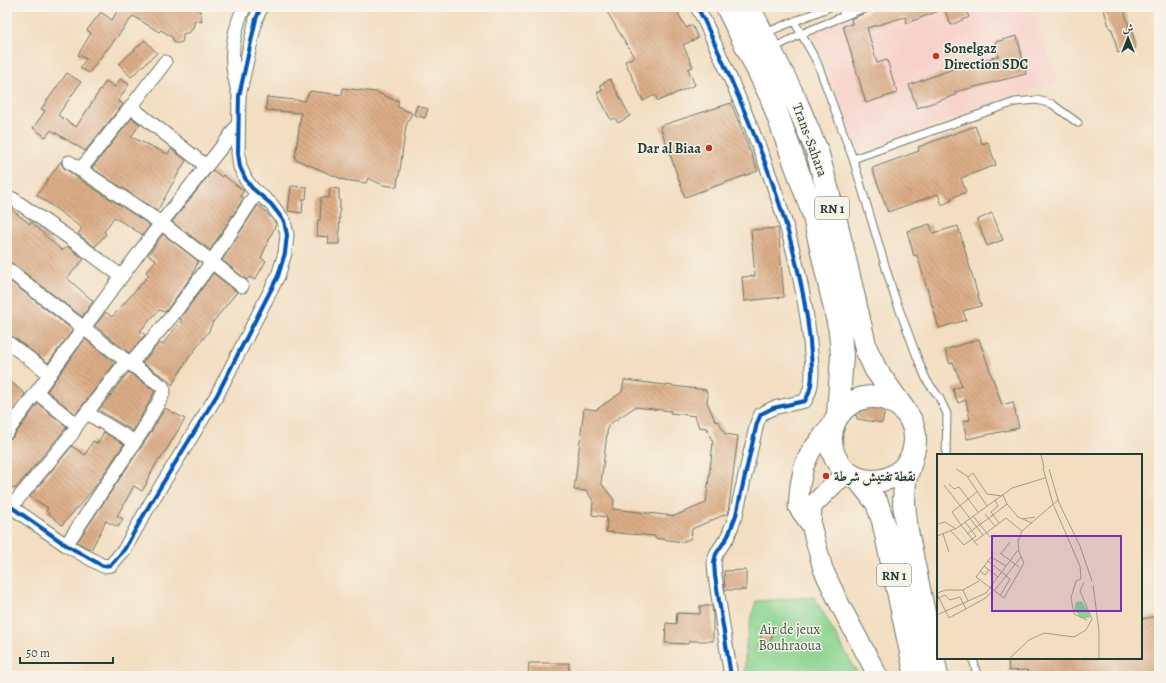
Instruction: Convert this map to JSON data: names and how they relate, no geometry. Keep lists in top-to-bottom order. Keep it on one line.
{"streets":{"highway":["Trans-Sahara","RN 1"]},"crossings":[["Trans-Sahara","RN 1"]],"parks":["Air de jeux Bouhraoua"],"places":["Sonelgaz Direction SDC","Dar al Biaa","نقطة تفتيش شرطة"],"scale_bar":"50 m","north":"top"}
